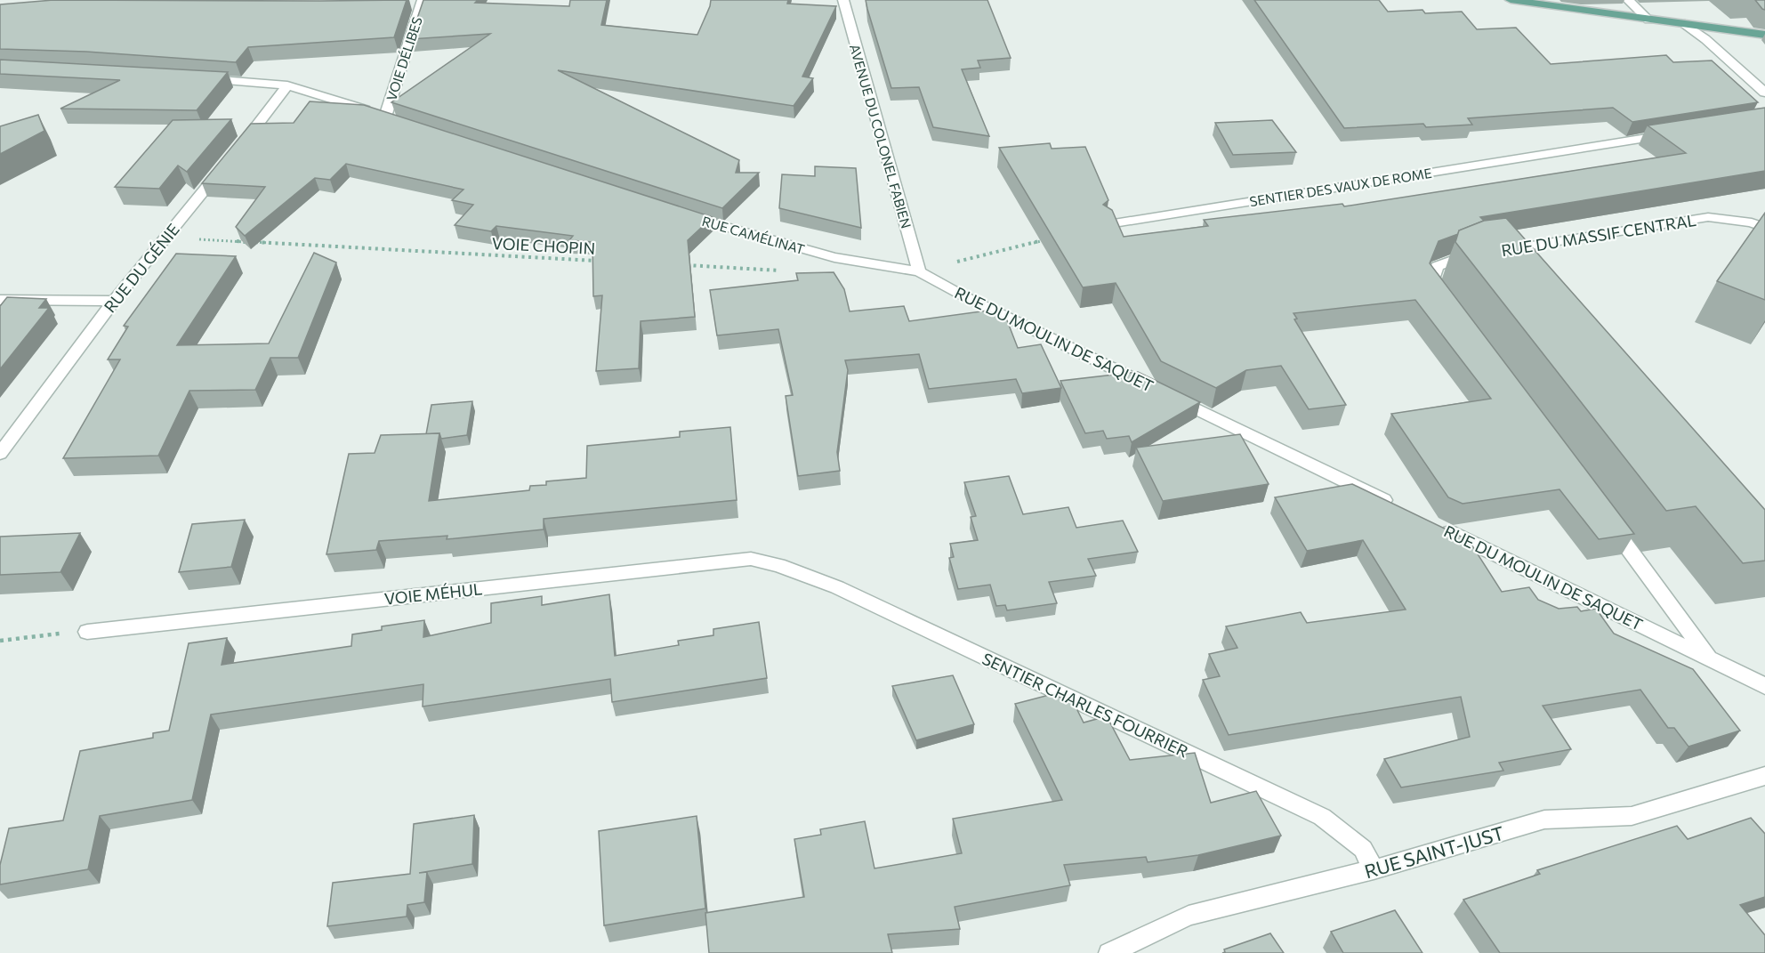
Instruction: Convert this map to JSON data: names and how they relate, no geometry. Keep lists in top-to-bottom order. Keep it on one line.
{"streets":{"street":["VOIE DÉLIBES","AVENUE DU COLONEL FABIEN","SENTIER DES VAUX DE ROME","RUE CAMÉLINAT","RUE DU MASSIF CENTRAL","RUE DU GÉNIE","RUE DU MOULIN DE SAQUET","VOIE MÉHUL","SENTIER CHARLES FOURRIER","RUE SAINT-JUST"],"path":["VOIE CHOPIN"]},"crossings":[["AVENUE DU COLONEL FABIEN","RUE CAMÉLINAT"],["AVENUE DU COLONEL FABIEN","RUE DU MOULIN DE SAQUET"],["RUE CAMÉLINAT","RUE DU MOULIN DE SAQUET"],["VOIE CHOPIN","RUE DU GÉNIE"],["VOIE MÉHUL","SENTIER CHARLES FOURRIER"],["SENTIER CHARLES FOURRIER","RUE SAINT-JUST"]]}
